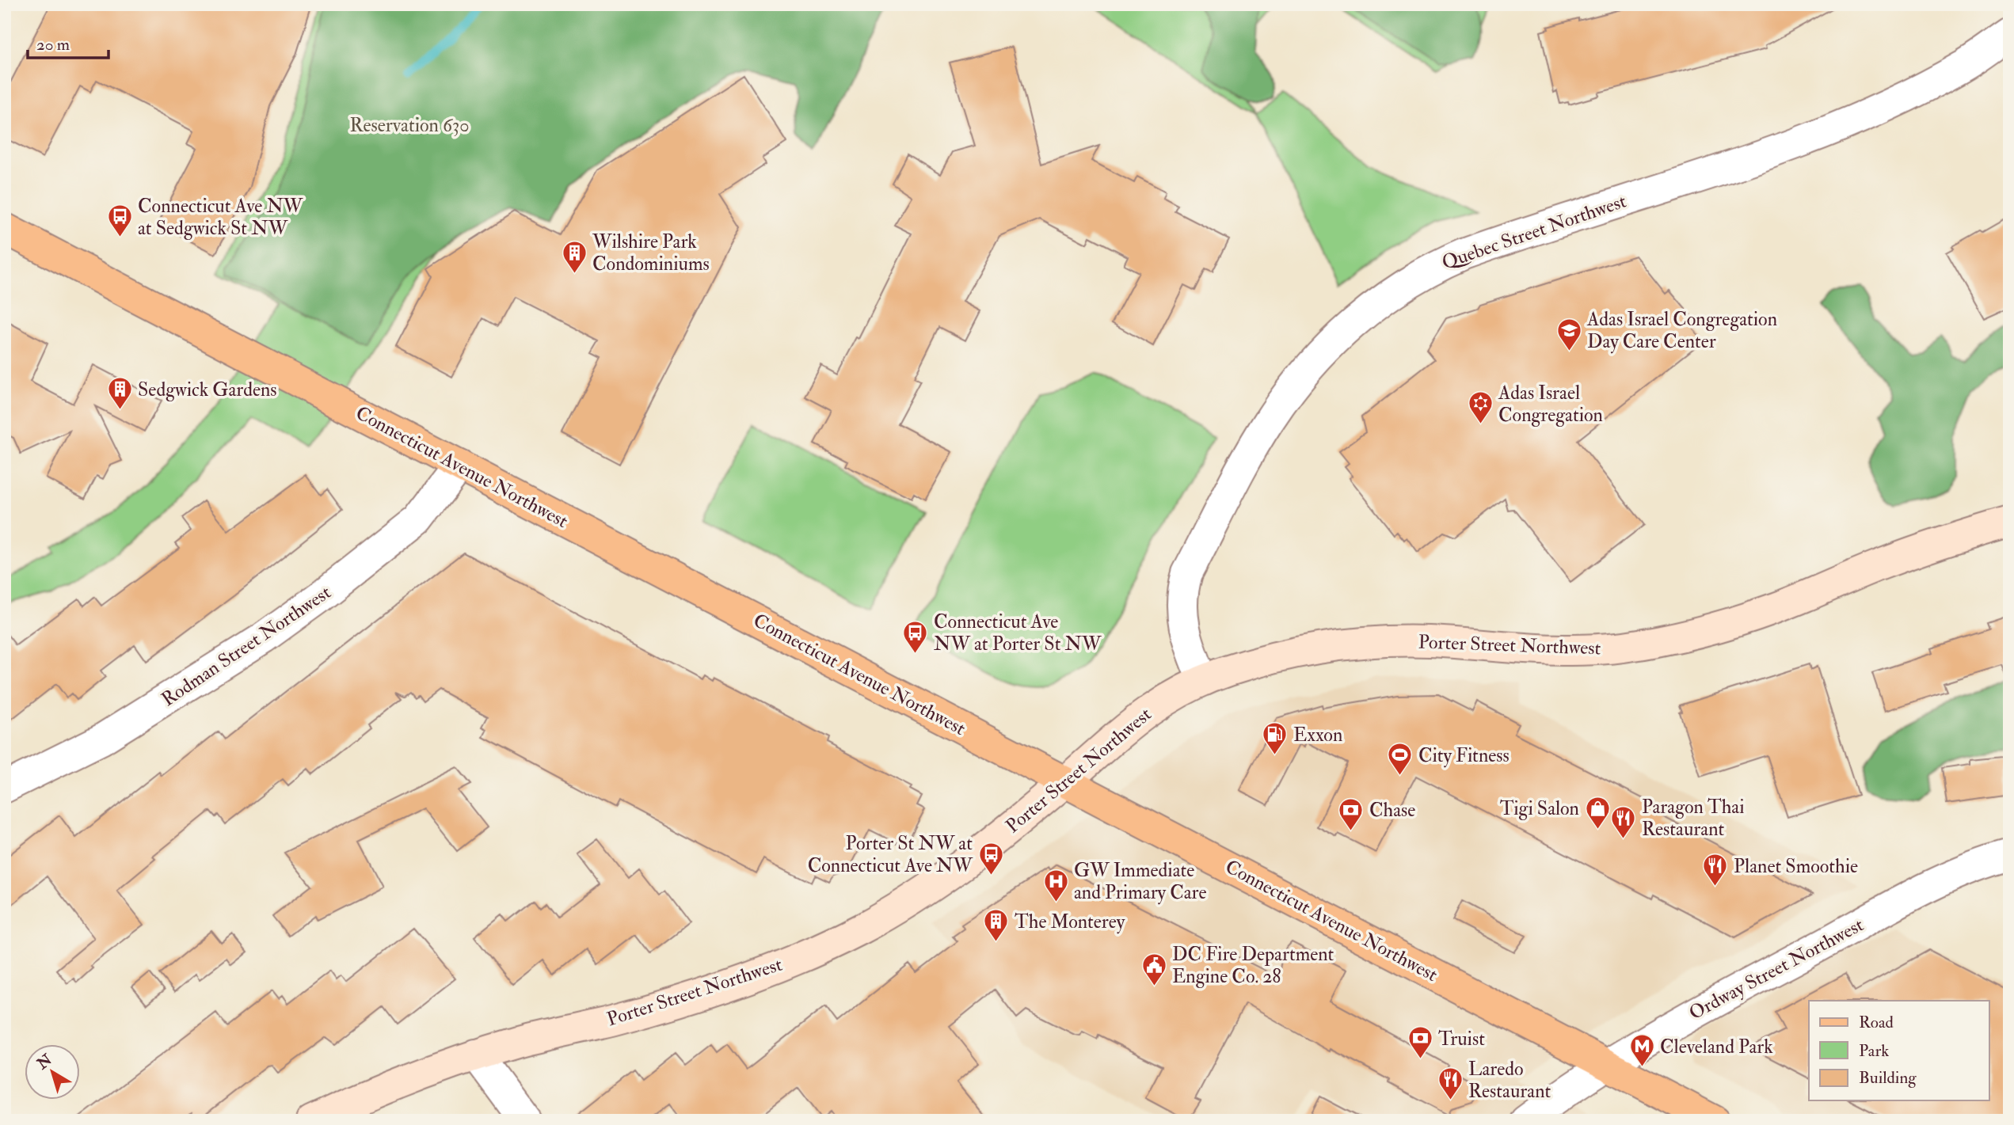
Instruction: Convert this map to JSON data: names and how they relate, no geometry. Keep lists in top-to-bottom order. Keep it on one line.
{"streets":{"main road":["Connecticut Avenue Northwest","Porter Street Northwest"],"street":["Quebec Street Northwest","Rodman Street Northwest","Ordway Street Northwest"]},"crossings":[["Quebec Street Northwest","Porter Street Northwest"],["Connecticut Avenue Northwest","Porter Street Northwest"],["Connecticut Avenue Northwest","Rodman Street Northwest"],["Connecticut Avenue Northwest","Ordway Street Northwest"]],"parks":["Reservation 630"],"places":{"bus stop":["Connecticut Ave NW at Sedgwick St NW","Connecticut Ave NW at Porter St NW","Porter St NW at Connecticut Ave NW"],"building":["Wilshire Park Condominiums","Sedgwick Gardens","The Monterey"],"school or university":["Adas Israel Congregation Day Care Center"],"synagogue":["Adas Israel Congregation"],"fuel station":["Exxon"],"sports":["City Fitness"],"shop":["Tigi Salon"],"bank":["Chase","Truist"],"restaurant":["Paragon Thai Restaurant","Planet Smoothie","Laredo Restaurant"],"hospital":["GW Immediate and Primary Care"],"public building":["DC Fire Department Engine Co. 28"],"metro station":["Cleveland Park"]},"legend":["Road","Park","Building"],"scale_bar":"20 m","north":"top left"}
